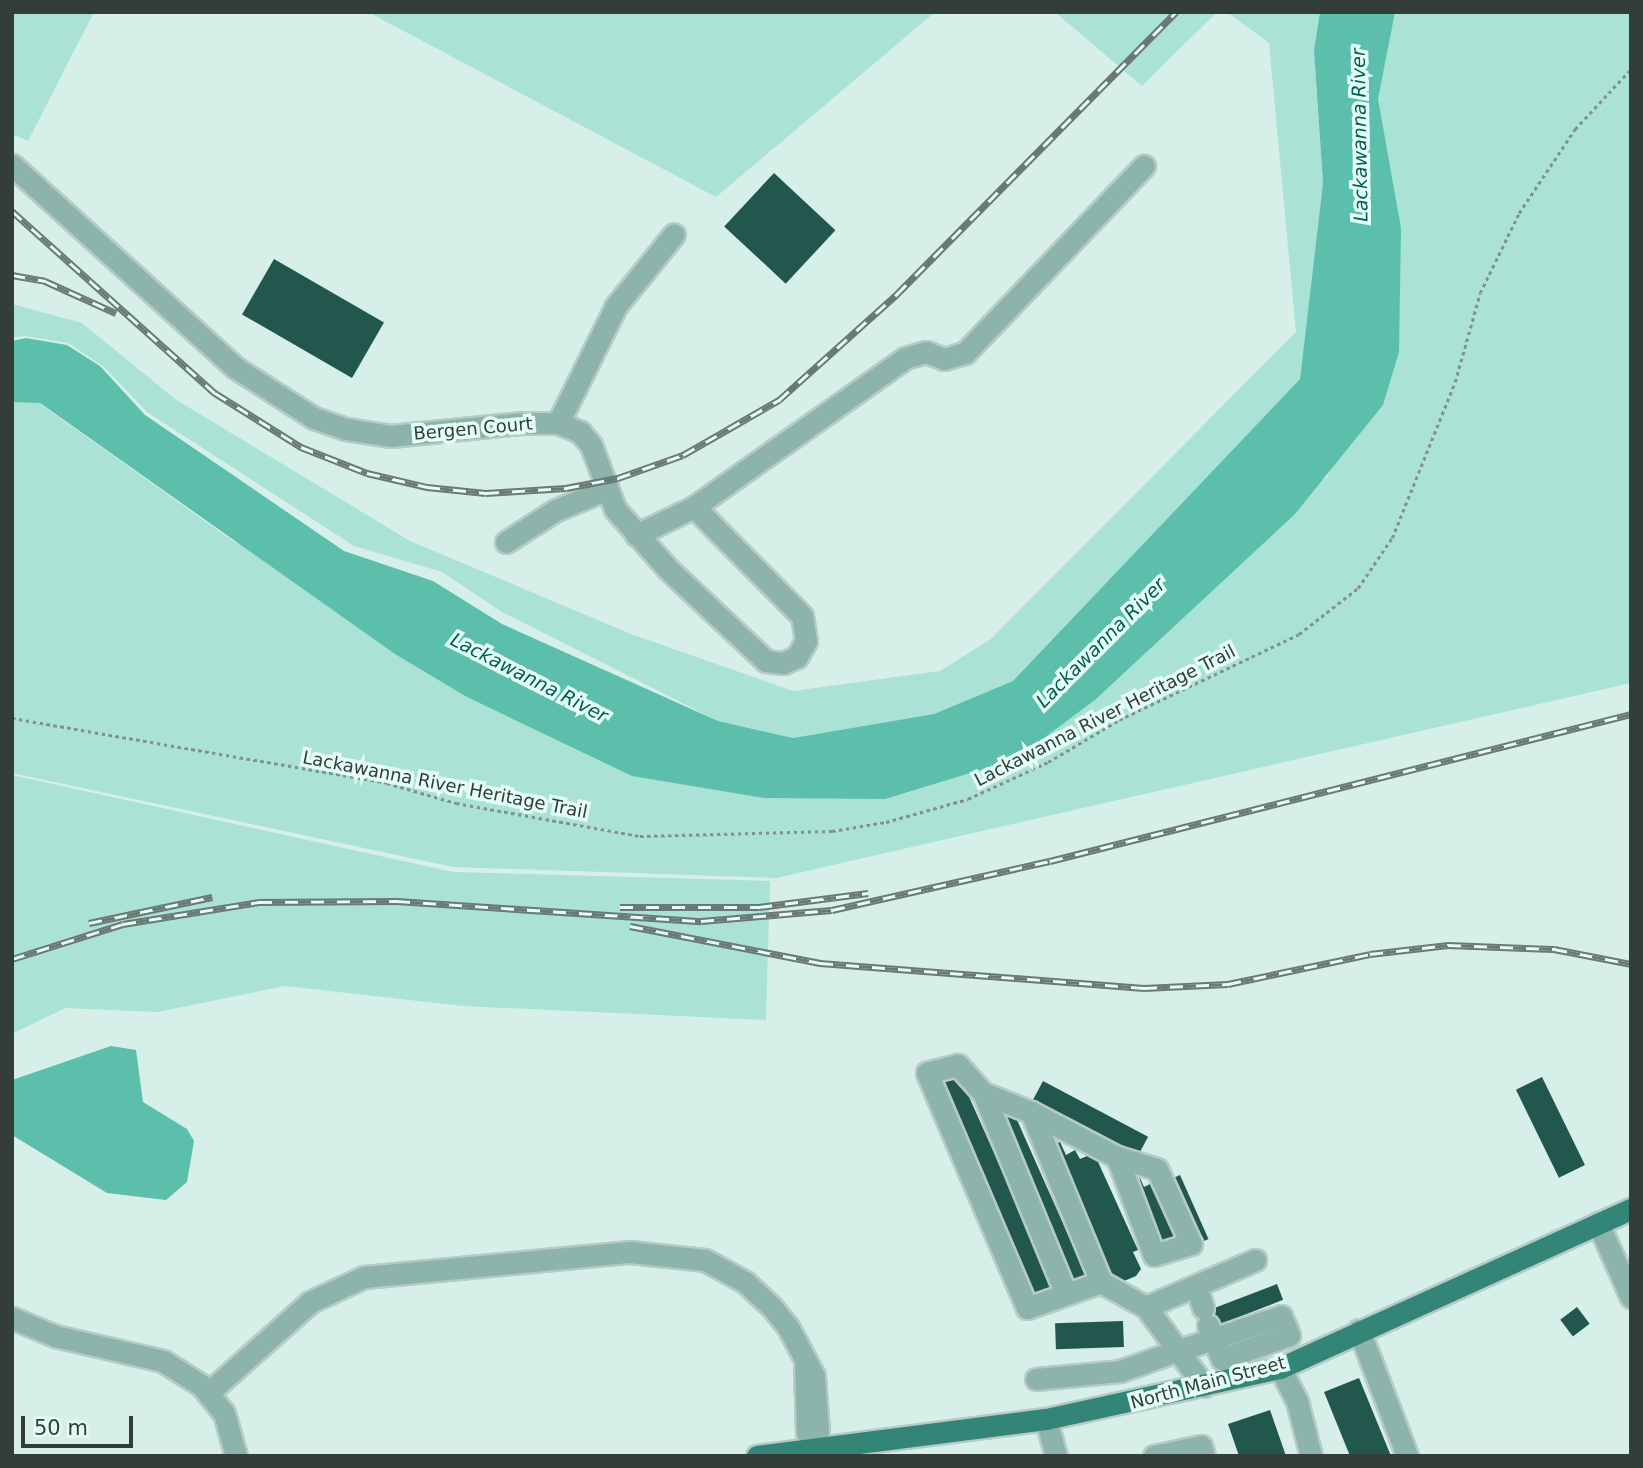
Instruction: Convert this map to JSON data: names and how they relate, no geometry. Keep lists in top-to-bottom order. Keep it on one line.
{"streets":{"main road":["North Main Street"],"lane":["Bergen Court"],"path":["Lackawanna River Heritage Trail"]},"water":["Lackawanna River"],"scale_bar":"50 m"}
